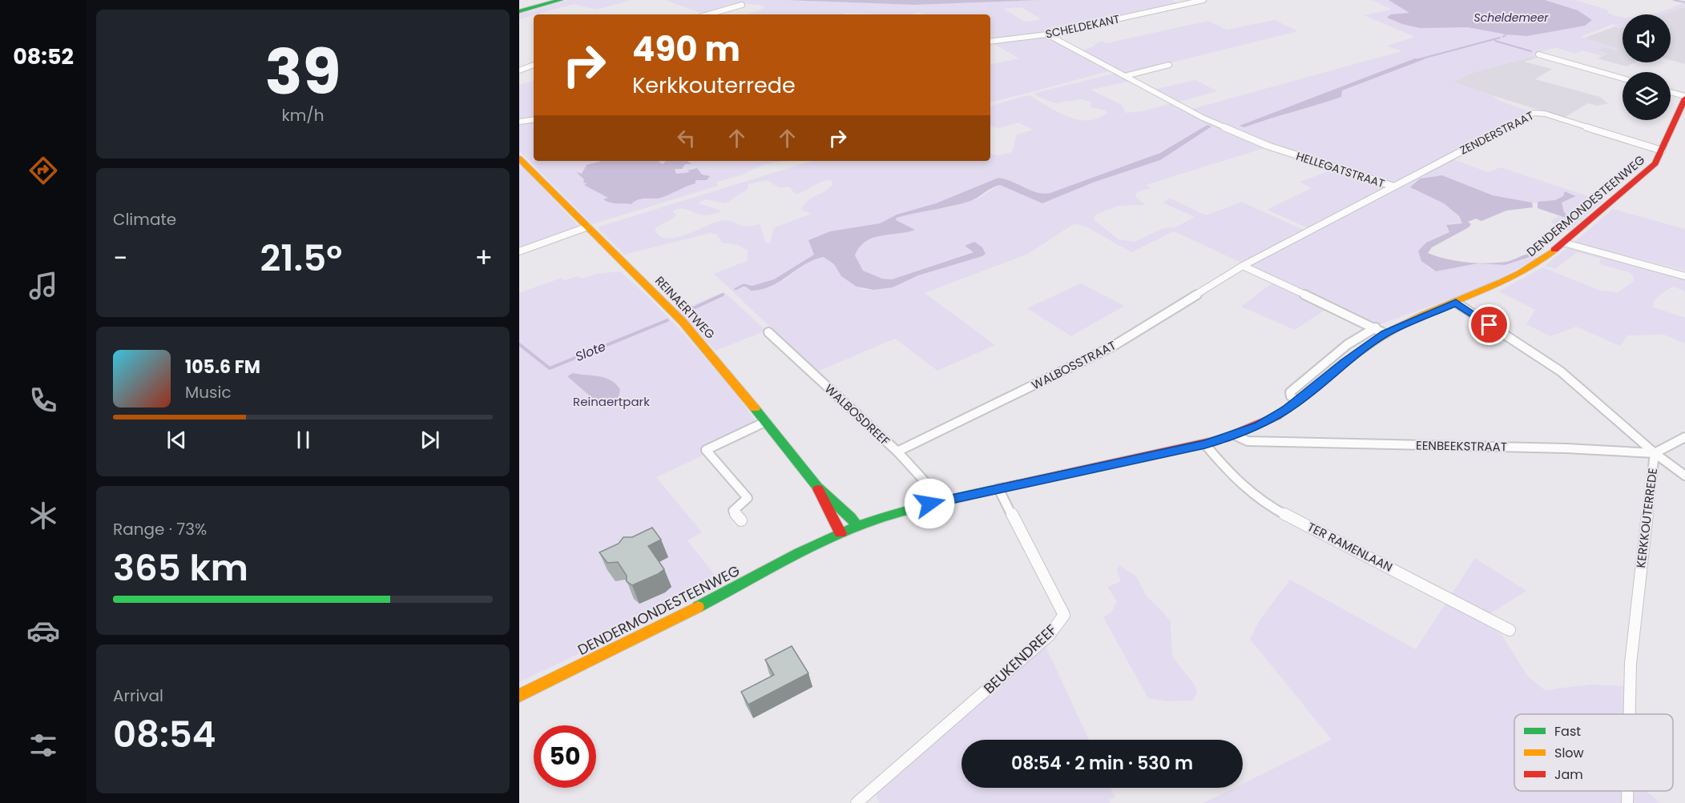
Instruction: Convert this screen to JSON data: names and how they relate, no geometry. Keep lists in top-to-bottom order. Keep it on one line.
{"streets":{"main road":["DENDERMONDESTEENWEG","REINAERTWEG"],"street":["SCHELDEKANT","ZENDERSTRAAT","HELLEGATSTRAAT","WALBOSSTRAAT","WALBOSDREEF","EENBEEKSTRAAT","KERKKOUTERREDE","TER RAMENLAAN","BEUKENDREEF"]},"crossings":[["SCHELDEKANT","HELLEGATSTRAAT"],["ZENDERSTRAAT","HELLEGATSTRAAT"],["ZENDERSTRAAT","DENDERMONDESTEENWEG"],["HELLEGATSTRAAT","WALBOSSTRAAT"],["DENDERMONDESTEENWEG","REINAERTWEG"],["DENDERMONDESTEENWEG","WALBOSDREEF"],["DENDERMONDESTEENWEG","EENBEEKSTRAAT"],["DENDERMONDESTEENWEG","KERKKOUTERREDE"],["DENDERMONDESTEENWEG","TER RAMENLAAN"],["DENDERMONDESTEENWEG","BEUKENDREEF"],["WALBOSSTRAAT","WALBOSDREEF"],["EENBEEKSTRAAT","KERKKOUTERREDE"]],"water":["Scheldemeer","Slote"],"parks":["Reinaertpark"],"legend":["Fast","Slow","Jam"],"page":{"tabs":"08:52","tile":[["39","km/h"],"Climate",["Range · 73%","365 km"],["Arrival","08:54"]],"turn":["490 m","Kerkkouterrede"],"heat":["−","21.5°","+"],"song":["105.6 FM","Music"],"limit":"50","trip":"08:54 · 2 min · 530 m"}}
